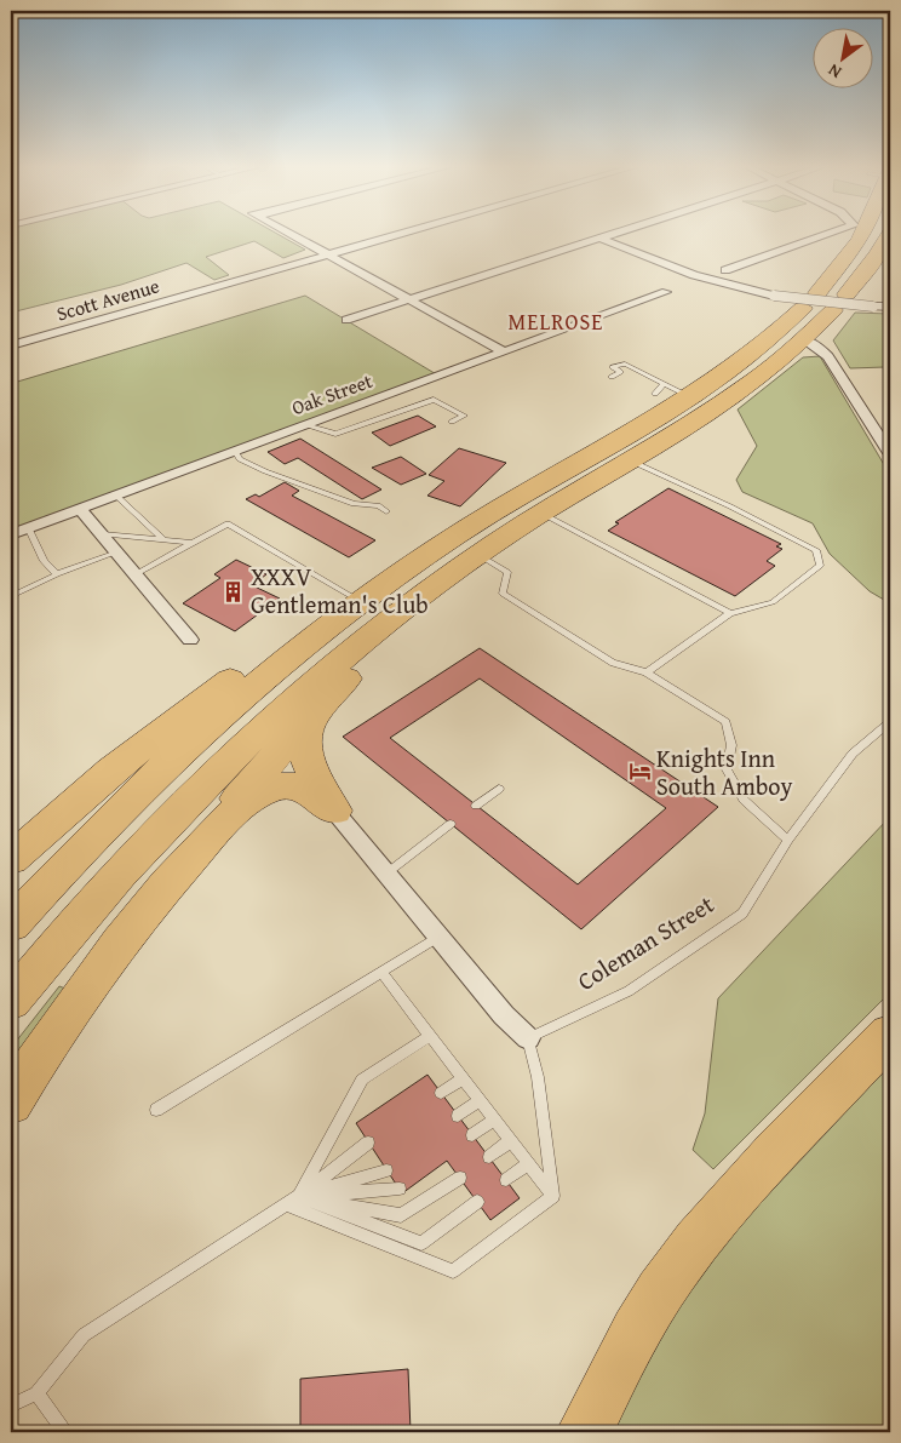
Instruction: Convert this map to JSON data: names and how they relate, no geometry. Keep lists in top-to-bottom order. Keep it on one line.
{"streets":{"street":["Scott Avenue","Oak Street"],"lane":["Coleman Street"]},"districts":["MELROSE"],"places":{"building":["XXXV Gentleman's Club"],"hotel":["Knights Inn South Amboy"]},"north":"bottom left"}
